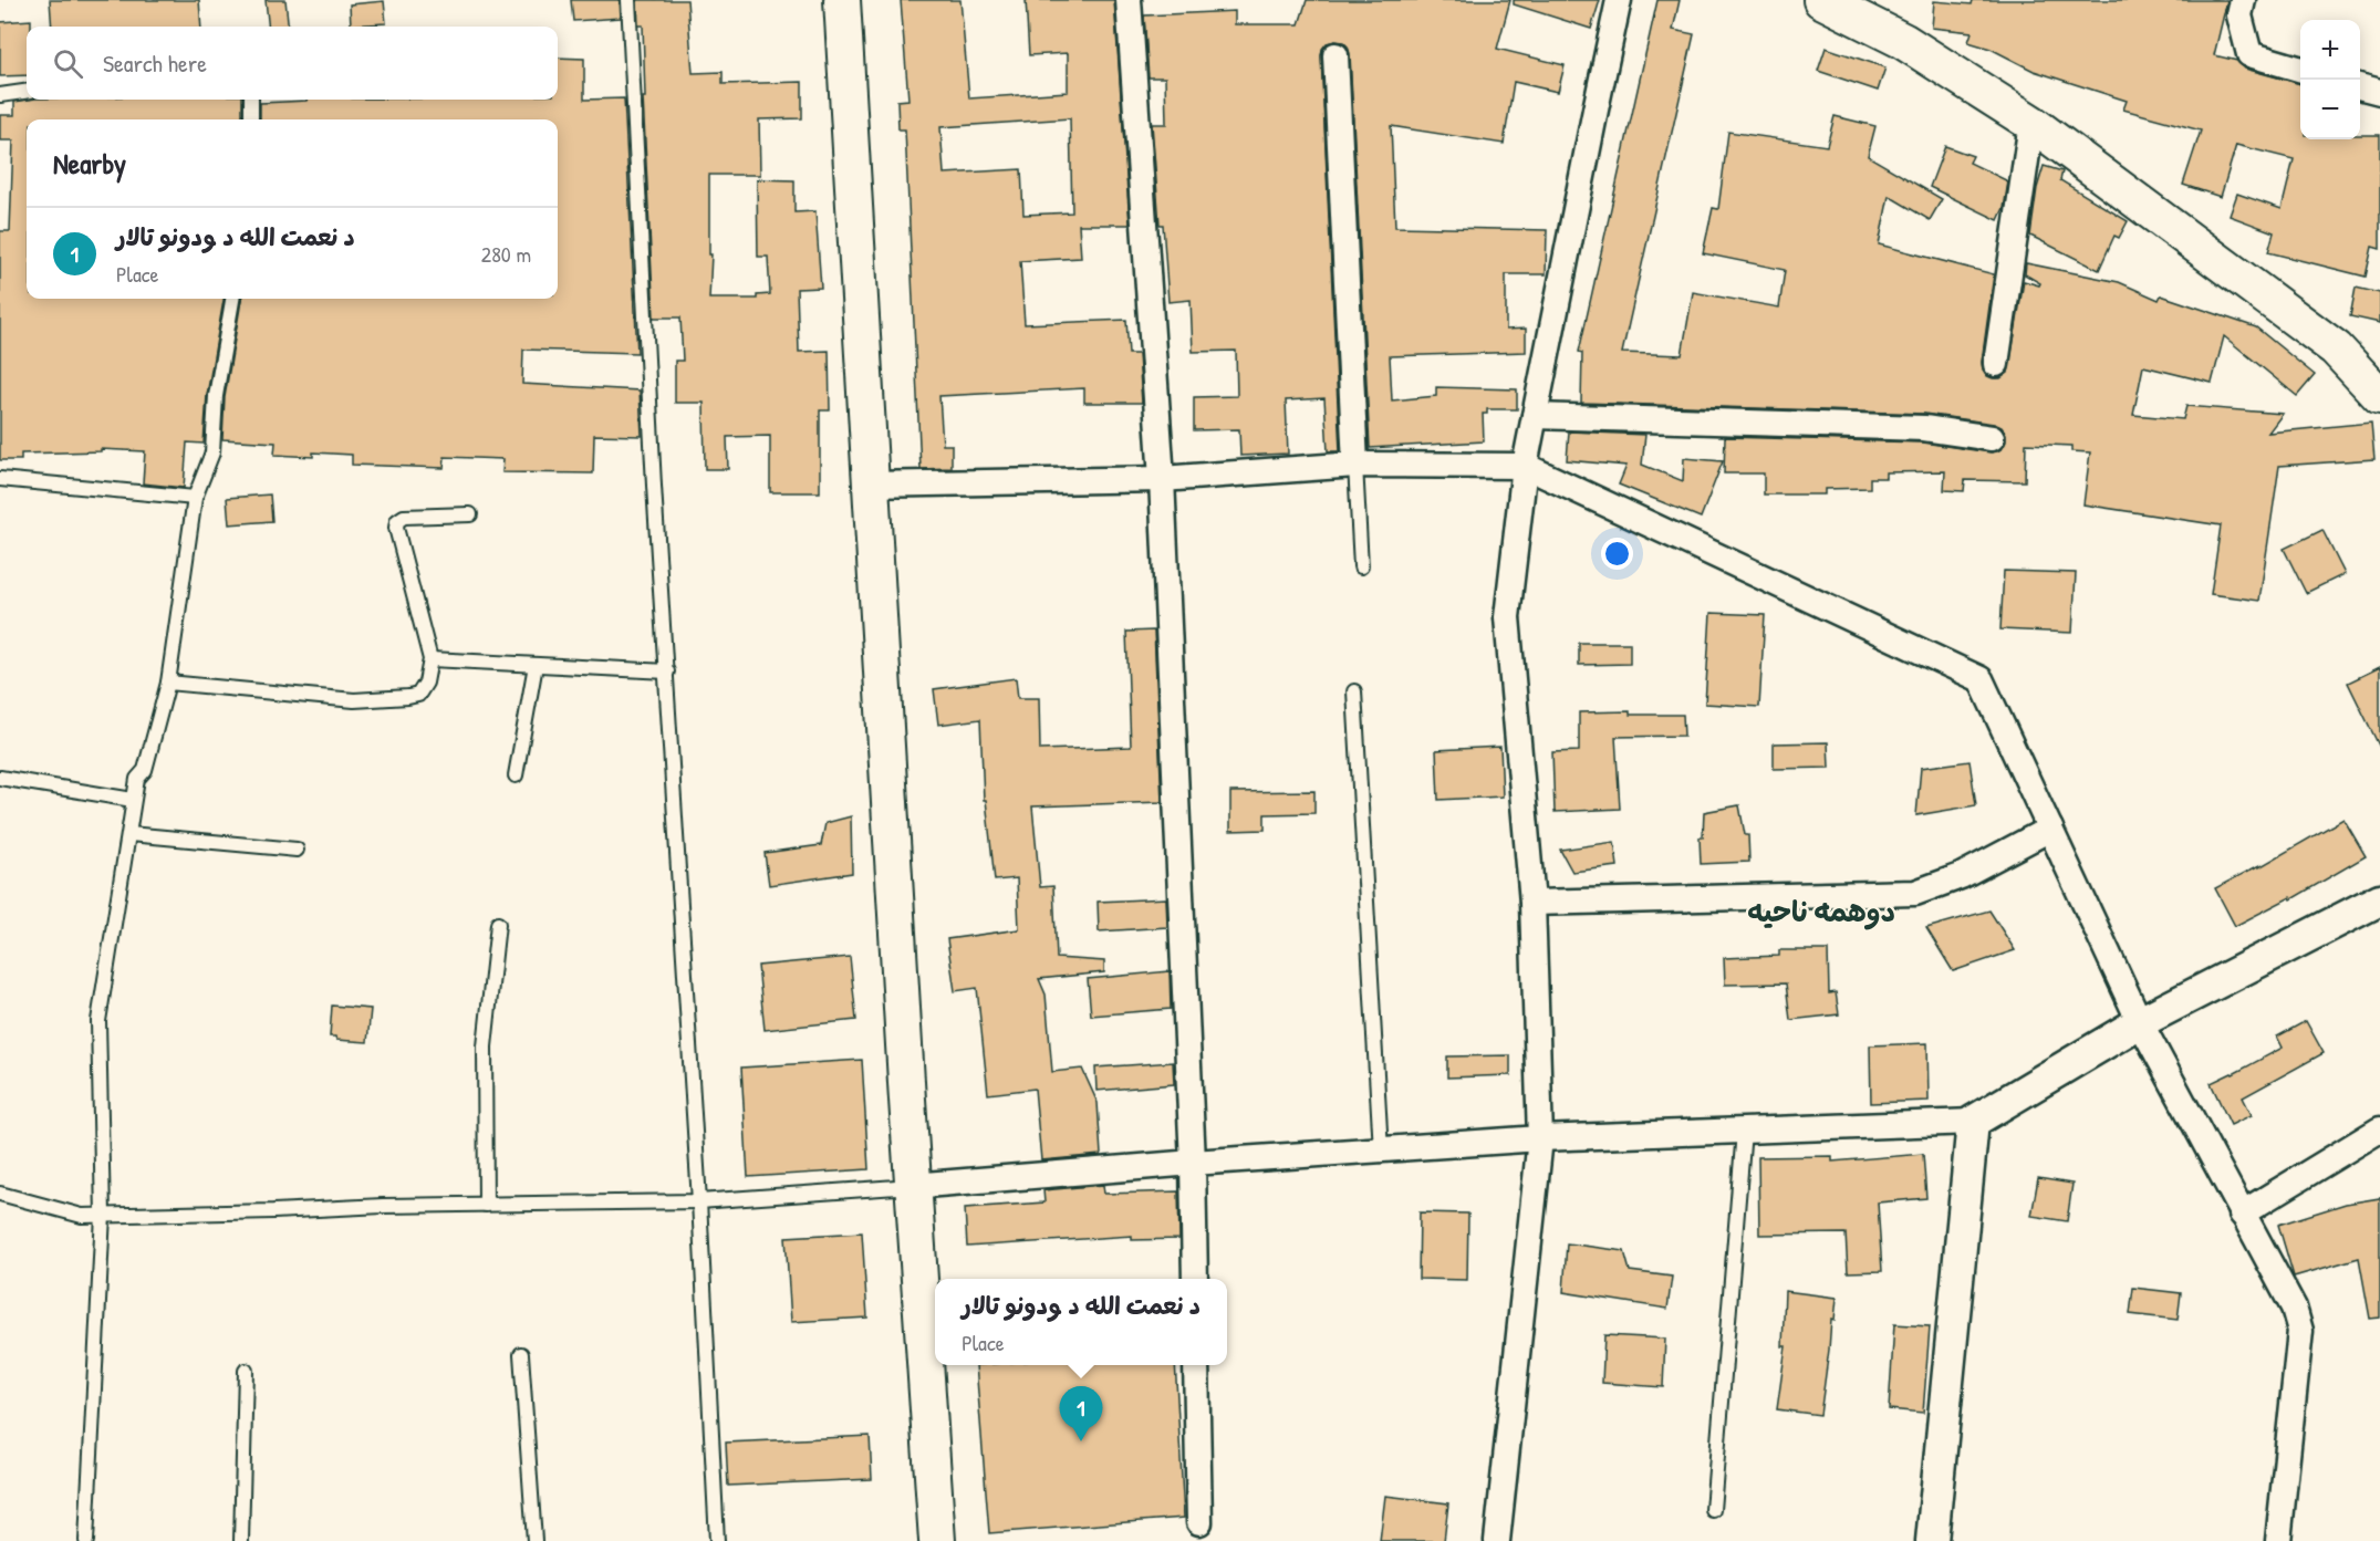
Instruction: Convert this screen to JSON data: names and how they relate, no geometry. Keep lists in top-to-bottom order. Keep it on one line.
{"districts":["دوهمه ناحیه"],"page":{"map_buttons":["+","−"],"search":"Search here","heading":"Nearby","list":[{"mark":"1","name":"د نعمت الله د ودونو تالار","note":"Place","value":"280 m"}],"popup":["د نعمت الله د ودونو تالار","Place"],"pins":"1"}}
